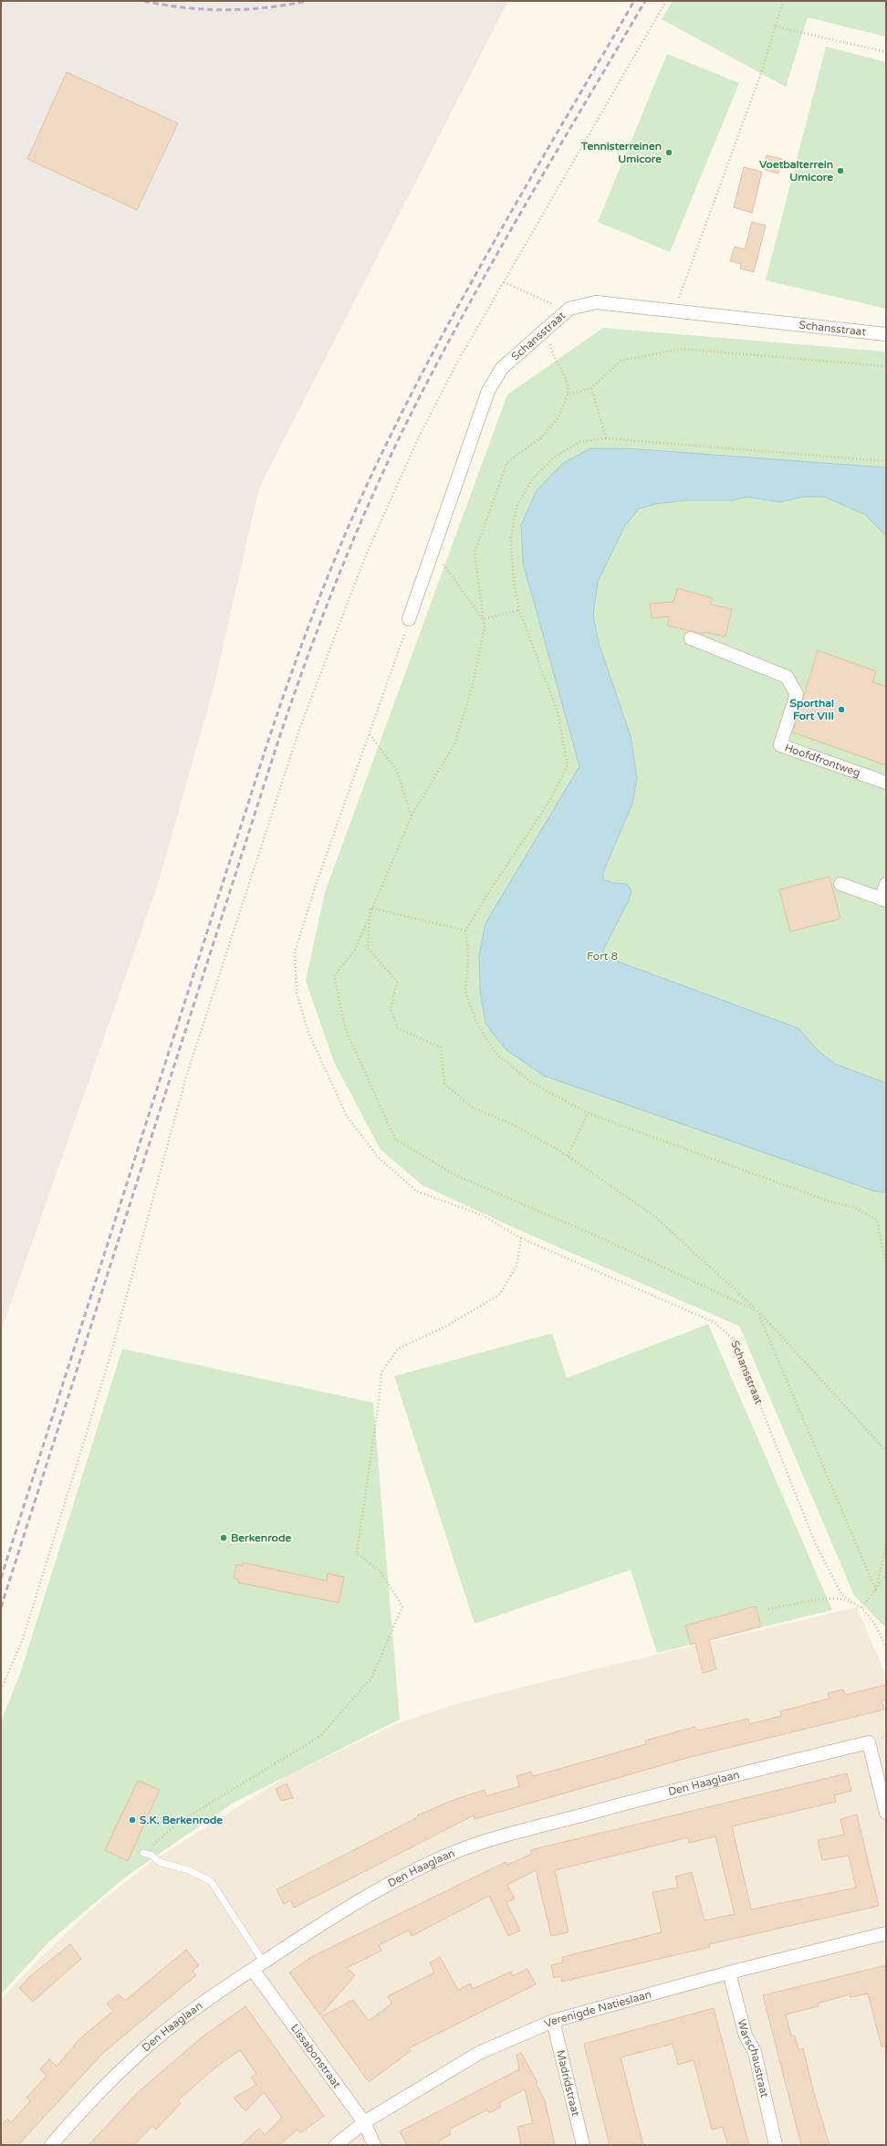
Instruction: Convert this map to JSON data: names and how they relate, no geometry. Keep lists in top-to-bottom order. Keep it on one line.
{"streets":{"street":["Schansstraat","Hoofdfrontweg","Den Haaglaan","Verenigde Natieslaan","Lissabonstraat","Warschaustraat","Madridstraat"]},"crossings":[["Den Haaglaan","Lissabonstraat"],["Verenigde Natieslaan","Lissabonstraat"],["Verenigde Natieslaan","Warschaustraat"],["Verenigde Natieslaan","Madridstraat"]],"parks":["Fort 8"],"places":["Tennisterreinen Umicore","Voetbalterrein Umicore","Sporthal Fort VIII","Berkenrode","S.K. Berkenrode"]}
